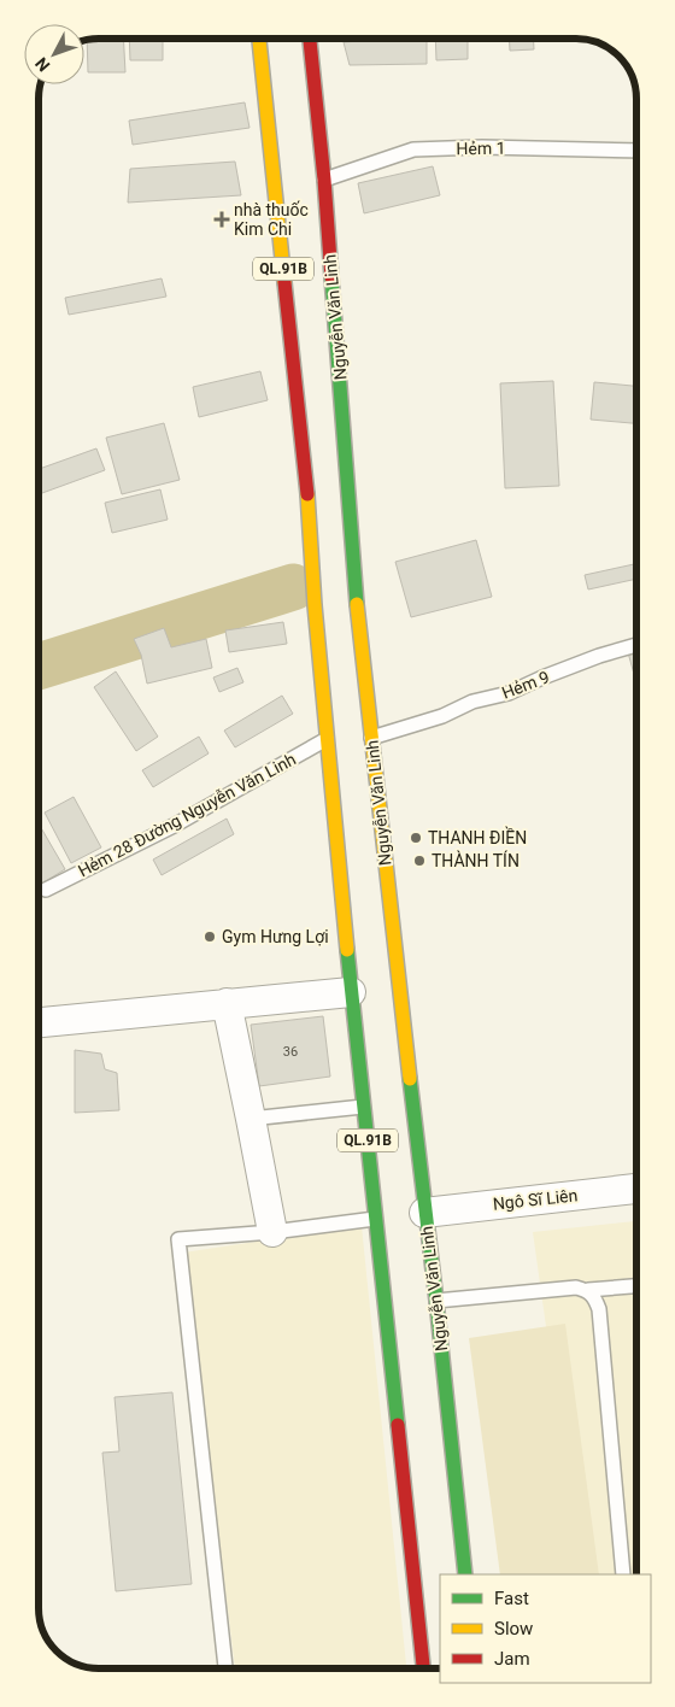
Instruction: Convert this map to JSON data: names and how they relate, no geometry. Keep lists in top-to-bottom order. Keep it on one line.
{"streets":{"highway":["QL.91B","Nguyễn Văn Linh"],"street":["Ngô Sĩ Liên"],"lane":["Hẻm 1","Hẻm 9","Hẻm 28 Đường Nguyễn Văn Linh"]},"crossings":[["Hẻm 1","Nguyễn Văn Linh"],["QL.91B","Hẻm 28 Đường Nguyễn Văn Linh"],["Nguyễn Văn Linh","Hẻm 9"],["Nguyễn Văn Linh","Ngô Sĩ Liên"]],"places":{"health":["nhà thuốc Kim Chi"],"other":["THANH ĐIỀN","THÀNH TÍN","Gym Hưng Lợi"]},"house_numbers":["36"],"legend":["Fast","Slow","Jam"],"north":"bottom left"}
